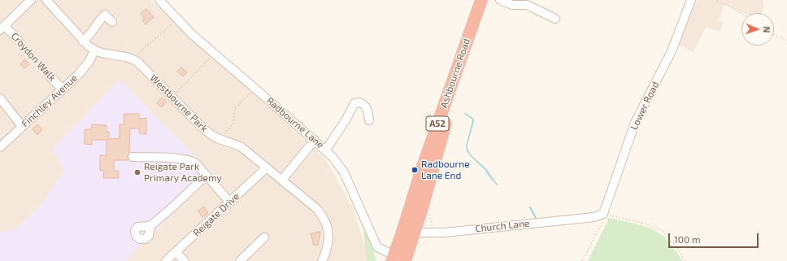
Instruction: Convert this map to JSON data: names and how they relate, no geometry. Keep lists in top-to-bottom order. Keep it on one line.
{"streets":{"highway":["Ashbourne Road","A52"],"street":["Croydon Walk","Finchley Avenue","Westbourne Park","Lower Road","Radbourne Lane","Reigate Drive","Church Lane"]},"crossings":[["Croydon Walk","Finchley Avenue"],["Ashbourne Road","Radbourne Lane"],["Ashbourne Road","Church Lane"],["Westbourne Park","Reigate Drive"],["Lower Road","Church Lane"]],"places":["Radbourne Lane End","Reigate Park Primary Academy"],"scale_bar":"100 m","north":"right"}
